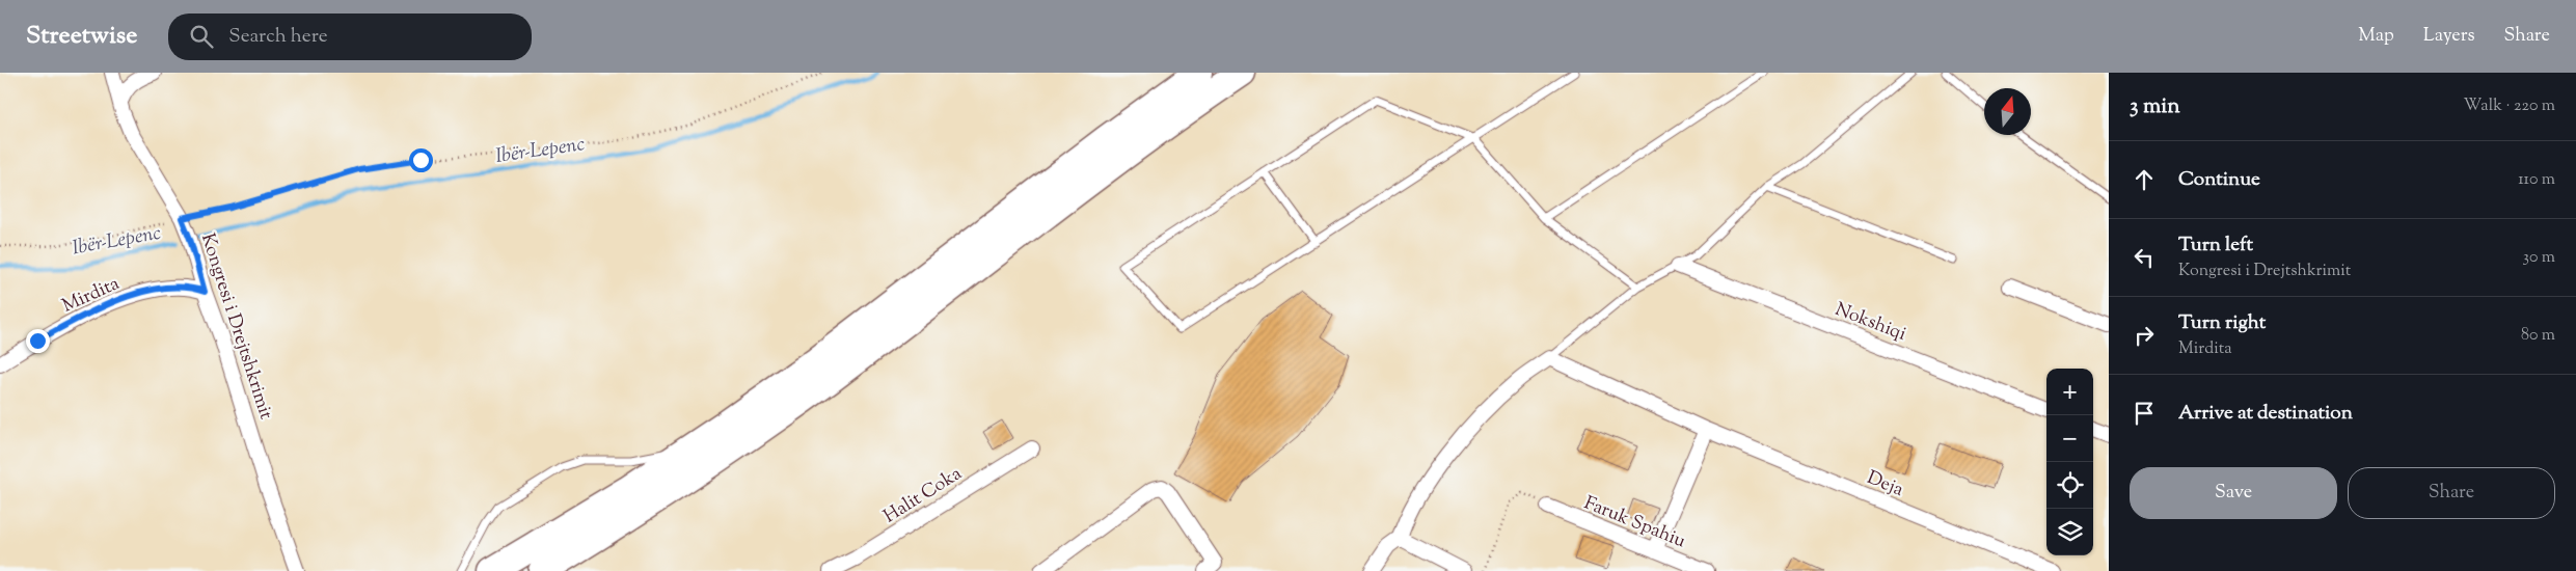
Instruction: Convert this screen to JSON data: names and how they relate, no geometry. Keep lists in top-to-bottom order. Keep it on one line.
{"streets":{"street":["Mirdita","Nokshiqi","Kongresi i Drejtshkrimit","Deja","Halit Coka","Faruk Spahiu"]},"crossings":[["Mirdita","Kongresi i Drejtshkrimit"]],"water":["Ibër-Lepenc"],"north":"top","page":{"header":"Streetwise","search":"Search here","nav":["Map","Layers","Share"],"heading":["3 min","Walk · 220 m"],"list":[["Continue","110 m"],["Turn left","Kongresi i Drejtshkrimit","30 m"],["Turn right","Mirdita","80 m"],"Arrive at destination"],"map_buttons":["+","−"],"buttons":["Save","Share"]}}
